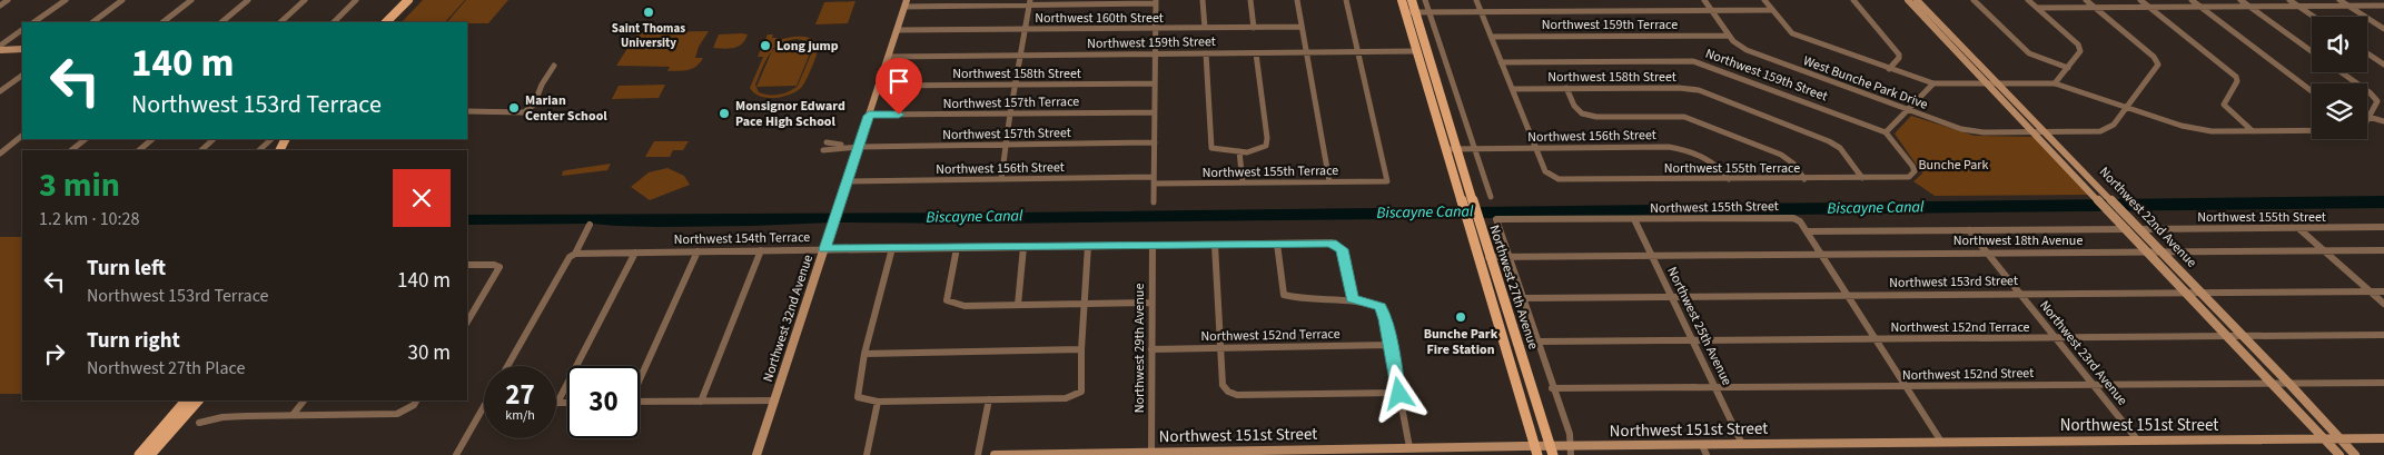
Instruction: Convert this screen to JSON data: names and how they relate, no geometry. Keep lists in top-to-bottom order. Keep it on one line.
{"streets":{"main road":["Northwest 27th Avenue"],"street":["Northwest 160th Street","Northwest 159th Terrace","Northwest 159th Street","Northwest 158th Street","West Bunche Park Drive","Northwest 157th Terrace","Northwest 157th Street","Northwest 156th Street","Northwest 155th Terrace","Northwest 155th Street","Northwest 22nd Avenue","Northwest 154th Terrace","Northwest 18th Avenue","Northwest 153rd Street","Northwest 32nd Avenue","Northwest 25th Avenue","Northwest 152nd Terrace","Northwest 29th Avenue","Northwest 23rd Avenue","Northwest 152nd Street","Northwest 151st Street"]},"crossings":[["Northwest 160th Street","Northwest 32nd Avenue"],["Northwest 159th Terrace","West Bunche Park Drive"],["Northwest 159th Street","Northwest 155th Terrace"],["Northwest 159th Street","Northwest 27th Avenue"],["Northwest 159th Street","Northwest 32nd Avenue"],["Northwest 158th Street","Northwest 155th Terrace"],["Northwest 158th Street","Northwest 32nd Avenue"],["West Bunche Park Drive","Northwest 22nd Avenue"],["Northwest 157th Terrace","Northwest 32nd Avenue"],["Northwest 157th Street","Northwest 32nd Avenue"],["Northwest 156th Street","Northwest 155th Terrace"],["Northwest 156th Street","Northwest 27th Avenue"],["Northwest 156th Street","Northwest 32nd Avenue"],["Northwest 155th Street","Northwest 22nd Avenue"],["Northwest 155th Street","Northwest 27th Avenue"],["Northwest 155th Street","Northwest 25th Avenue"],["Northwest 22nd Avenue","Northwest 18th Avenue"],["Northwest 22nd Avenue","Northwest 153rd Street"],["Northwest 22nd Avenue","Northwest 152nd Terrace"],["Northwest 22nd Avenue","Northwest 152nd Street"],["Northwest 22nd Avenue","Northwest 151st Street"],["Northwest 154th Terrace","Northwest 32nd Avenue"],["Northwest 154th Terrace","Northwest 29th Avenue"],["Northwest 18th Avenue","Northwest 27th Avenue"],["Northwest 18th Avenue","Northwest 25th Avenue"],["Northwest 18th Avenue","Northwest 23rd Avenue"],["Northwest 153rd Street","Northwest 27th Avenue"],["Northwest 153rd Street","Northwest 25th Avenue"],["Northwest 153rd Street","Northwest 23rd Avenue"],["Northwest 27th Avenue","Northwest 152nd Terrace"],["Northwest 27th Avenue","Northwest 152nd Street"],["Northwest 27th Avenue","Northwest 151st Street"],["Northwest 25th Avenue","Northwest 152nd Terrace"],["Northwest 25th Avenue","Northwest 152nd Street"],["Northwest 25th Avenue","Northwest 151st Street"],["Northwest 152nd Terrace","Northwest 29th Avenue"],["Northwest 152nd Terrace","Northwest 23rd Avenue"],["Northwest 29th Avenue","Northwest 151st Street"],["Northwest 23rd Avenue","Northwest 152nd Street"],["Northwest 23rd Avenue","Northwest 151st Street"]],"water":["Biscayne Canal"],"parks":["Bunche Park"],"places":["Saint Thomas University","Long jump","Marian Center School","Monsignor Edward Pace High School","Bunche Park Fire Station"],"page":{"turn":["140 m","Northwest 153rd Terrace"],"heading":["3 min","1.2 km · 10:28"],"list":[{"name":"Turn left","note":"Northwest 153rd Terrace","value":"140 m"},{"name":"Turn right","note":"Northwest 27th Place","value":"30 m"}],"speed":"27 km/h","limit":"30"}}
